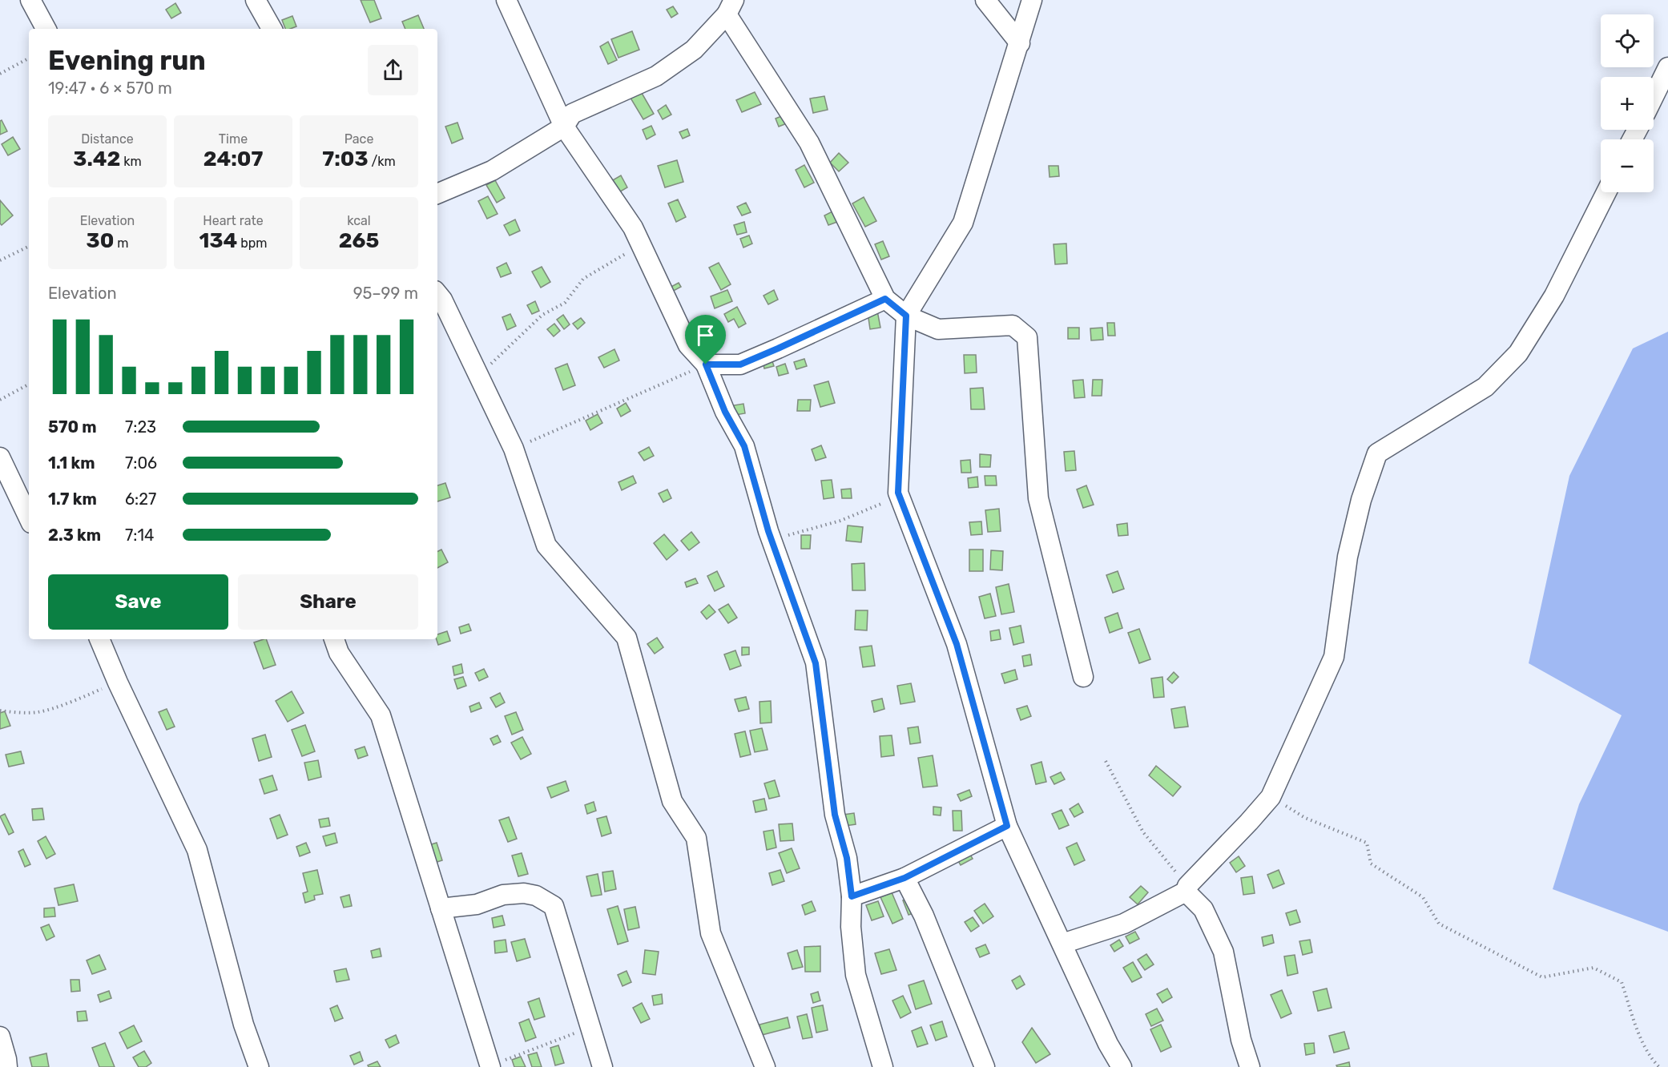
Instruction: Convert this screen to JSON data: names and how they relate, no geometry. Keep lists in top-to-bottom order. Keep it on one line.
{"page":{"map_buttons":["+","−"],"heading":["Evening run","19:47 · 6 × 570 m"],"stats":[["Distance","3.42 km"],["Time","24:07"],["Pace","7:03 /km"],["Elevation","30 m"],["Heart rate","134 bpm"],["kcal","265"]],"chart":["Elevation","95–99 m"],"list":[{"name":"570 m","note":"7:23"},{"name":"1.1 km","note":"7:06"},{"name":"1.7 km","note":"6:27"},{"name":"2.3 km","note":"7:14"}],"buttons":["Save","Share"]}}
